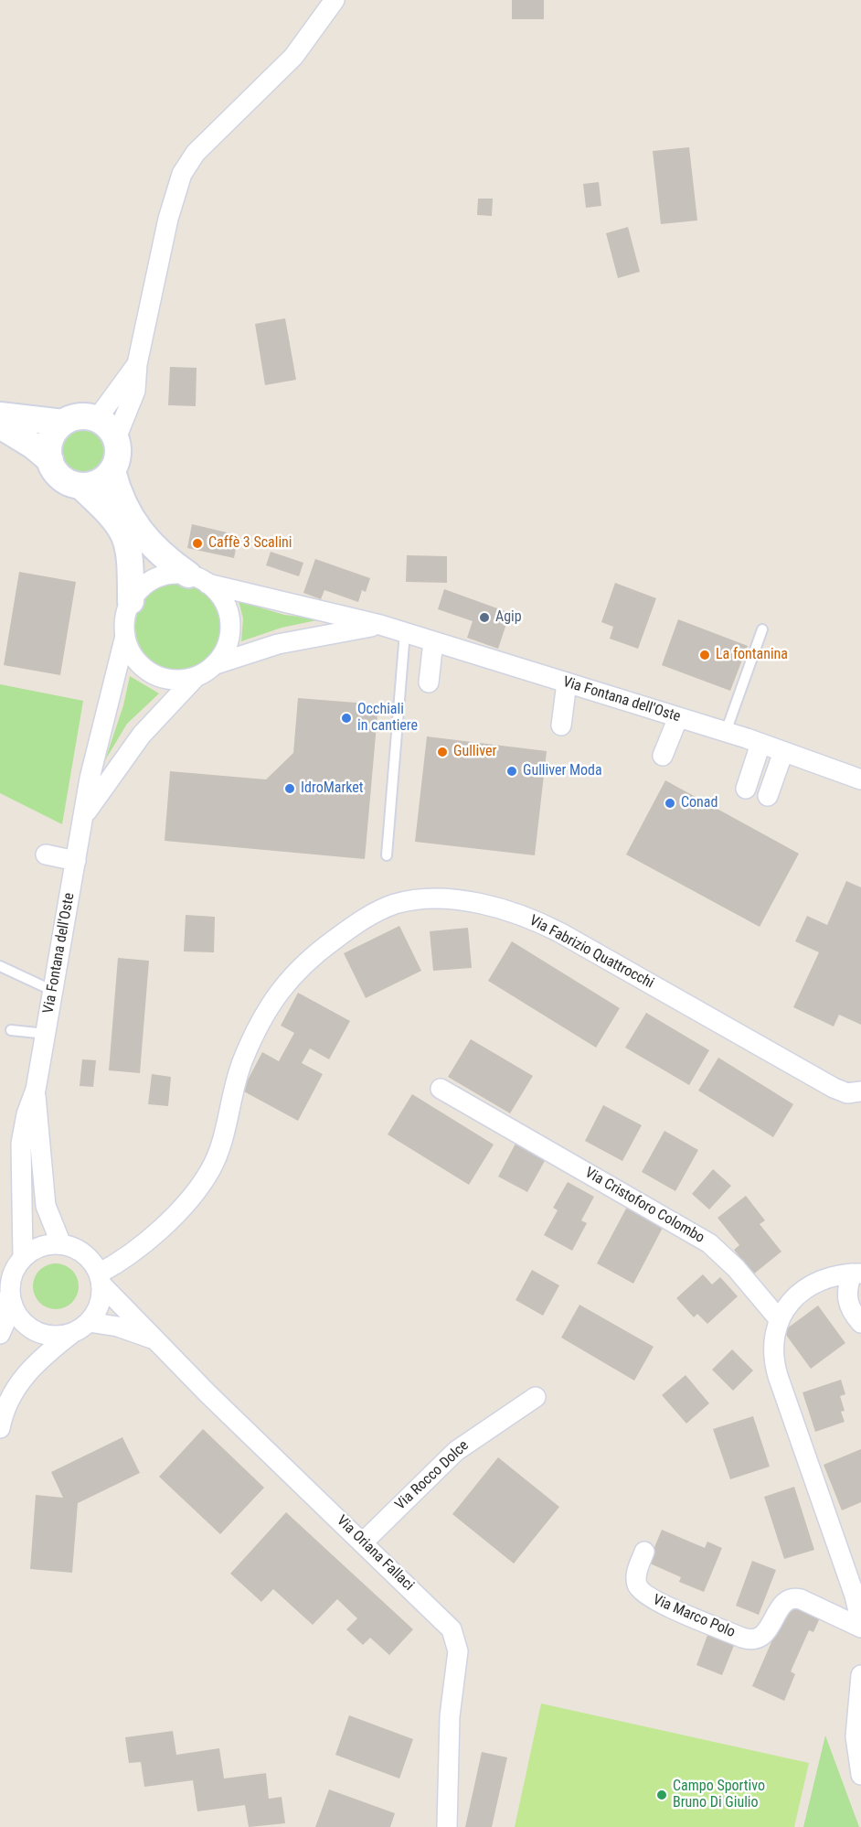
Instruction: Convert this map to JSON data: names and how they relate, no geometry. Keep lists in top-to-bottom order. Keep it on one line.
{"streets":{"street":["Via Fontana dell'Oste","Via Fabrizio Quattrocchi","Via Cristoforo Colombo","Via Rocco Dolce","Via Oriana Fallaci","Via Marco Polo"]},"crossings":[["Via Fontana dell'Oste","Via Fabrizio Quattrocchi"],["Via Fontana dell'Oste","Via Oriana Fallaci"],["Via Fabrizio Quattrocchi","Via Oriana Fallaci"],["Via Rocco Dolce","Via Oriana Fallaci"]],"places":["Caffè 3 Scalini","Agip","La fontanina","Occhiali in cantiere","Gulliver","Gulliver Moda","IdroMarket","Conad","Campo Sportivo Bruno Di Giulio"]}
